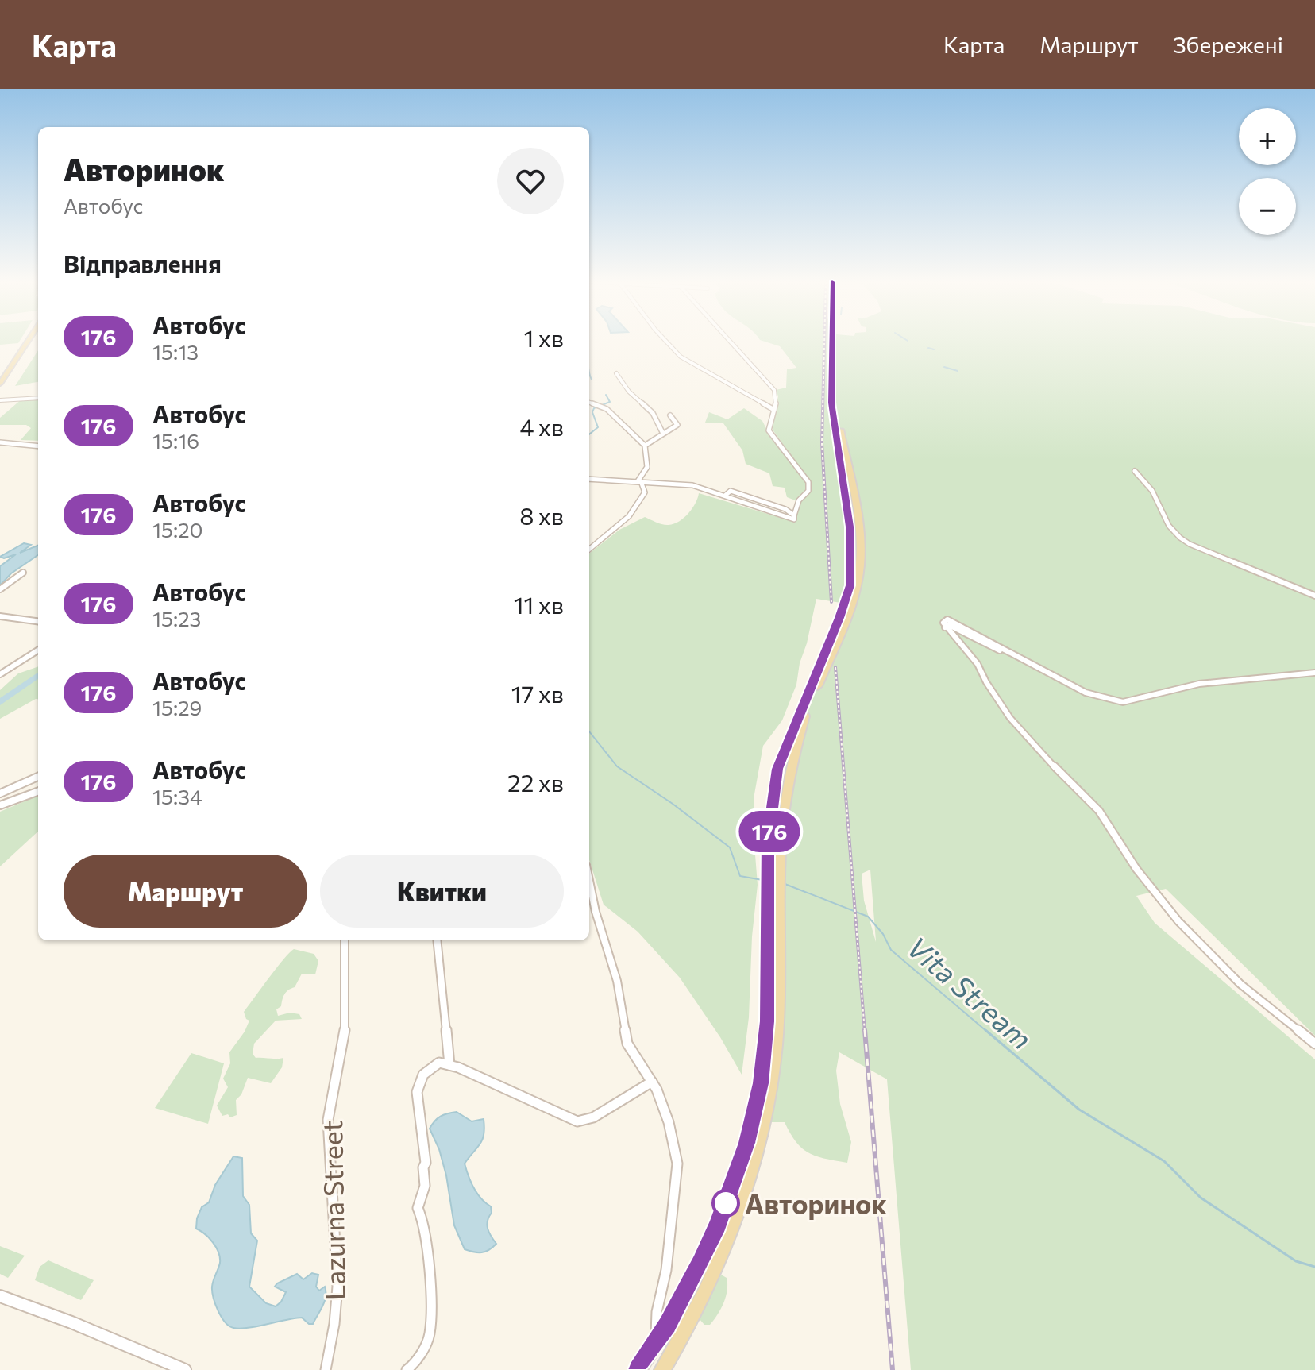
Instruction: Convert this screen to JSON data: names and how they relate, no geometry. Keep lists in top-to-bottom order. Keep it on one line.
{"streets":{"street":["Lazurna Street"]},"water":["Vita Stream"],"places":["Авторинок"],"lines":["bus line 176"],"page":{"header":"Карта","nav":["Карта","Маршрут","Збережені"],"on_map":"176","map_buttons":["+","−"],"heading":[["Авторинок","Автобус"],"Відправлення"],"list":[{"mark":"176","name":"Автобус","note":"15:13","value":"1 хв"},{"mark":"176","name":"Автобус","note":"15:16","value":"4 хв"},{"mark":"176","name":"Автобус","note":"15:20","value":"8 хв"},{"mark":"176","name":"Автобус","note":"15:23","value":"11 хв"},{"mark":"176","name":"Автобус","note":"15:29","value":"17 хв"},{"mark":"176","name":"Автобус","note":"15:34","value":"22 хв"}],"buttons":["Маршрут","Квитки"]}}
